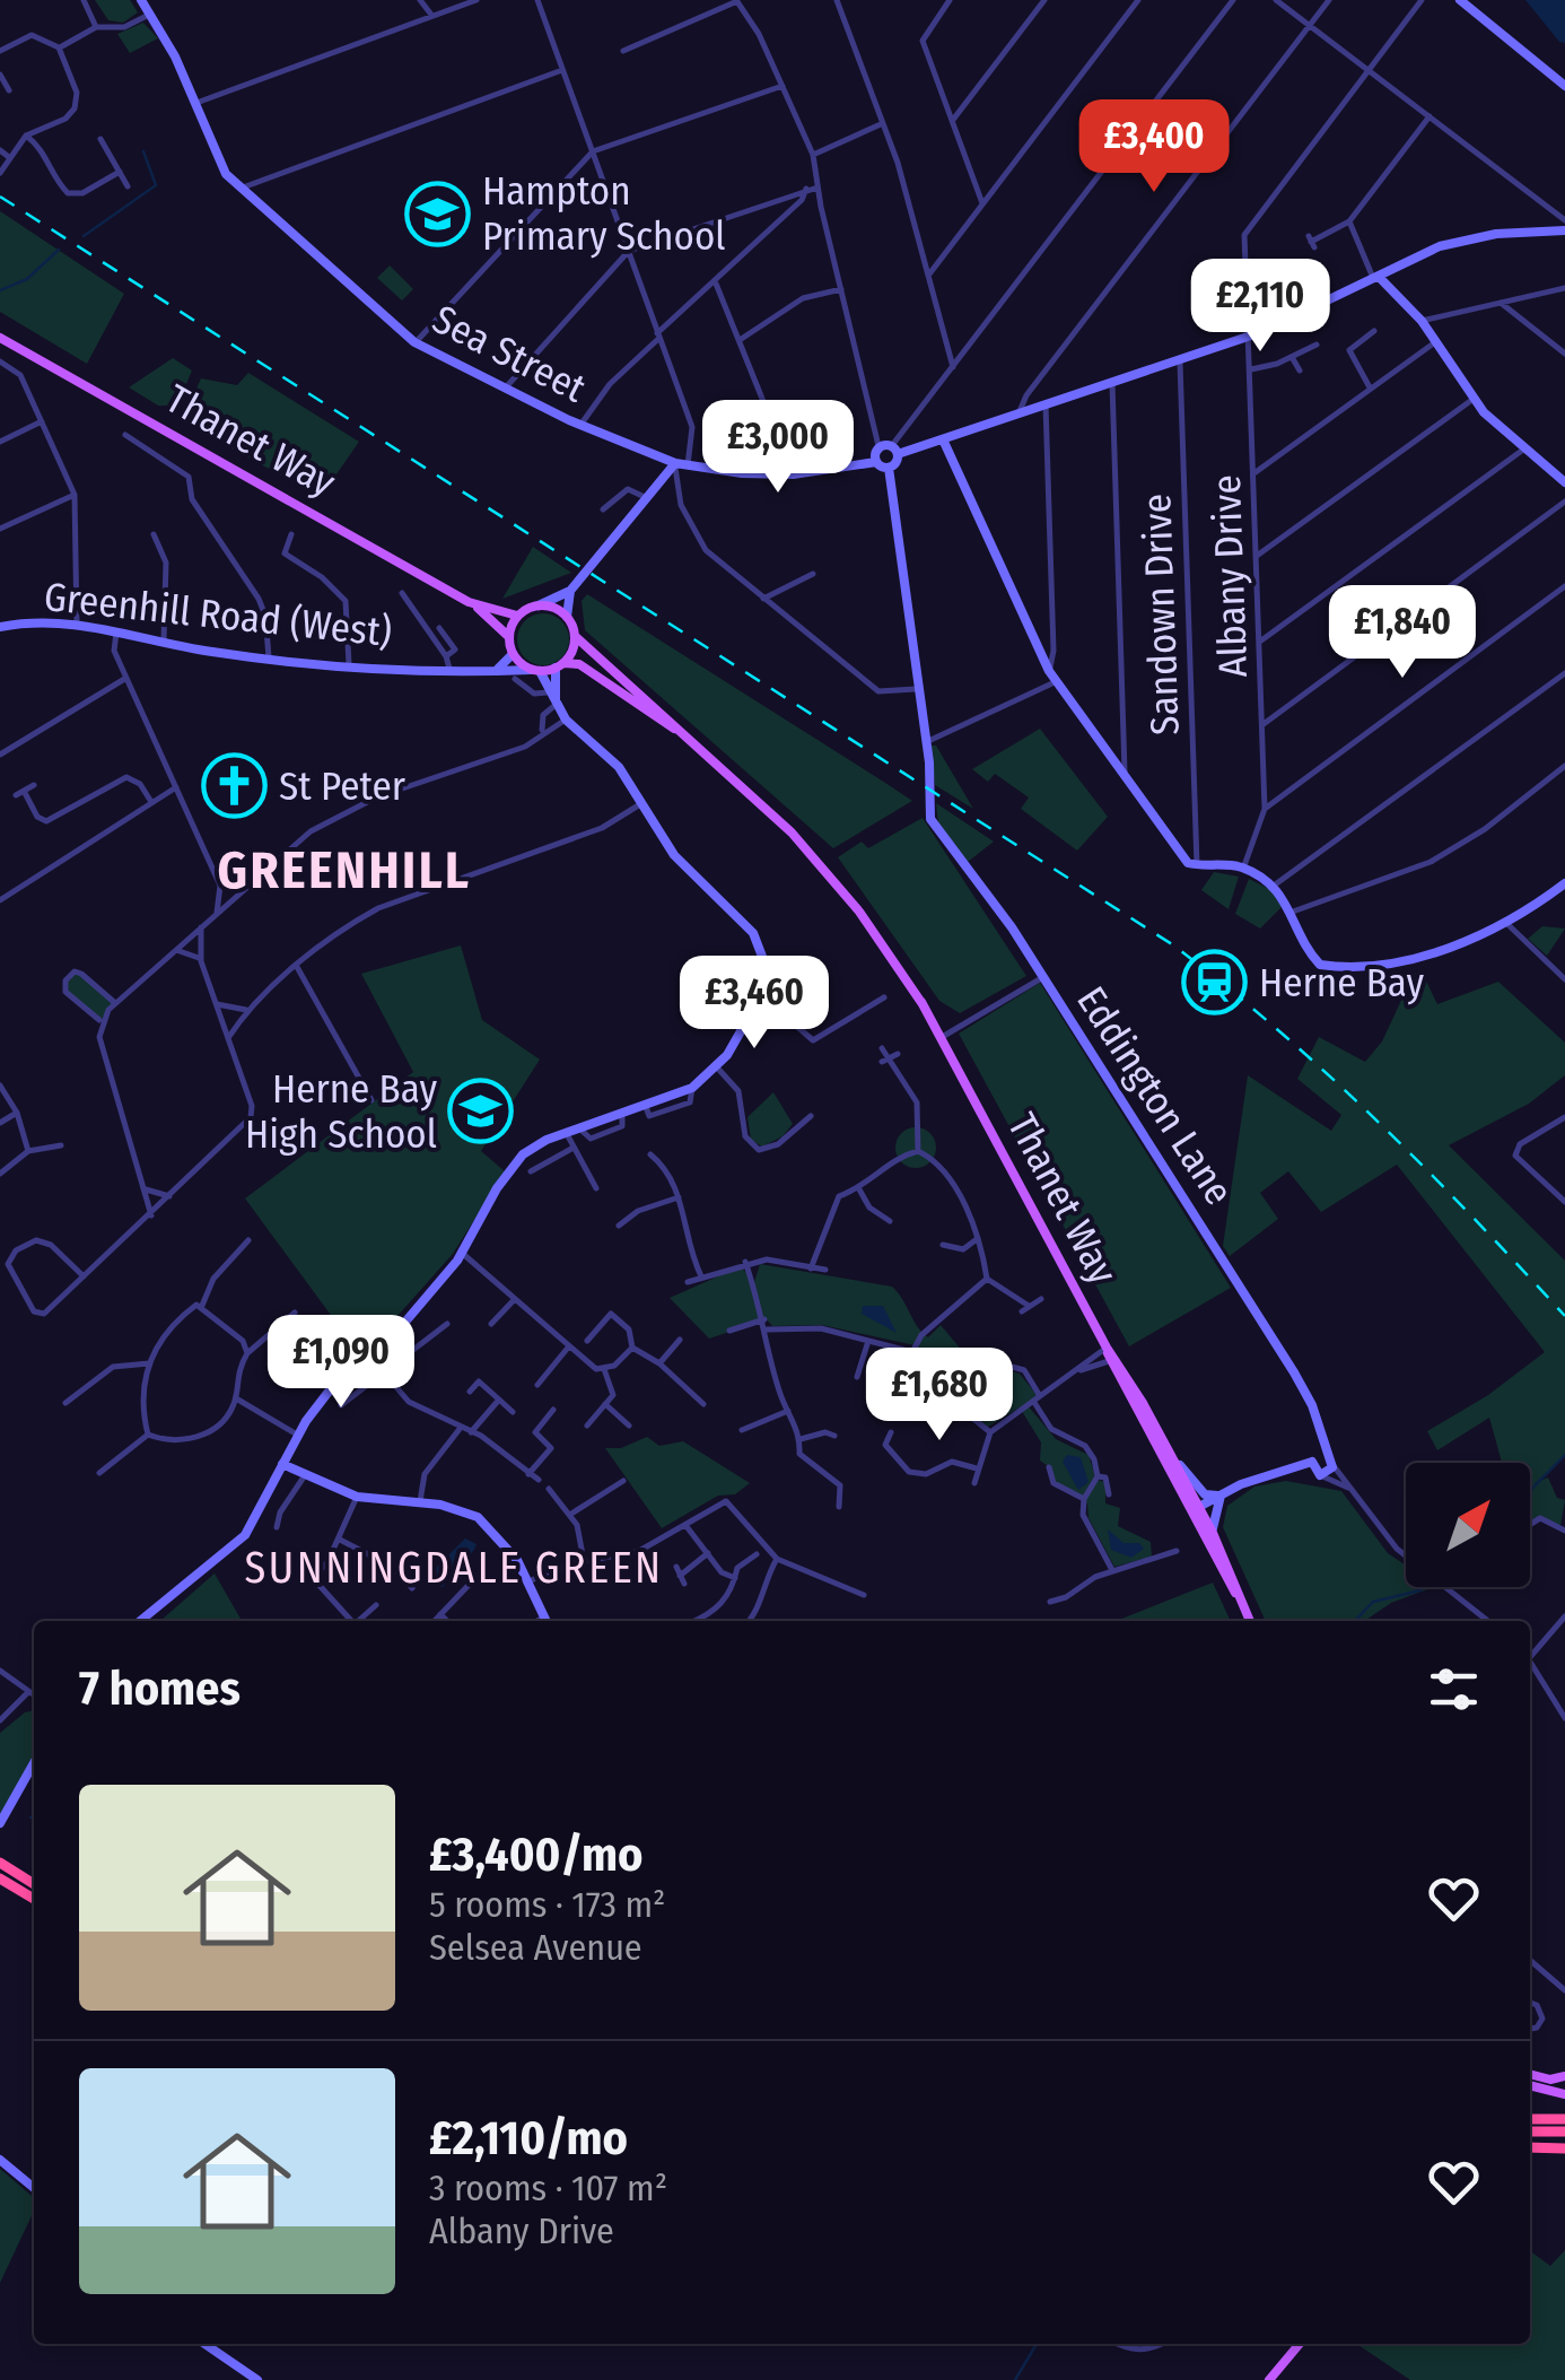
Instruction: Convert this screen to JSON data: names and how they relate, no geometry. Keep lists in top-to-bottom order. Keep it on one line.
{"streets":{"main road":["Thanet Way"],"street":["Sea Street","Albany Drive","Greenhill Road (West)","Sandown Drive","Eddington Lane"]},"crossings":[["Thanet Way","Greenhill Road (West)"]],"districts":["GREENHILL","SUNNINGDALE GREEN"],"places":{"school or university":["Hampton Primary School","Herne Bay High School"],"church":["St Peter"],"station":["Herne Bay"]},"north":"top right","page":{"price":["£3,400","£2,110","£3,000","£1,840","£3,460","£1,090","£1,680"],"heading":"7 homes","list":[{"name":"£3,400/mo","note":"5 rooms · 173 m² · Selsea Avenue"},{"name":"£2,110/mo","note":"3 rooms · 107 m² · Albany Drive"}]}}
